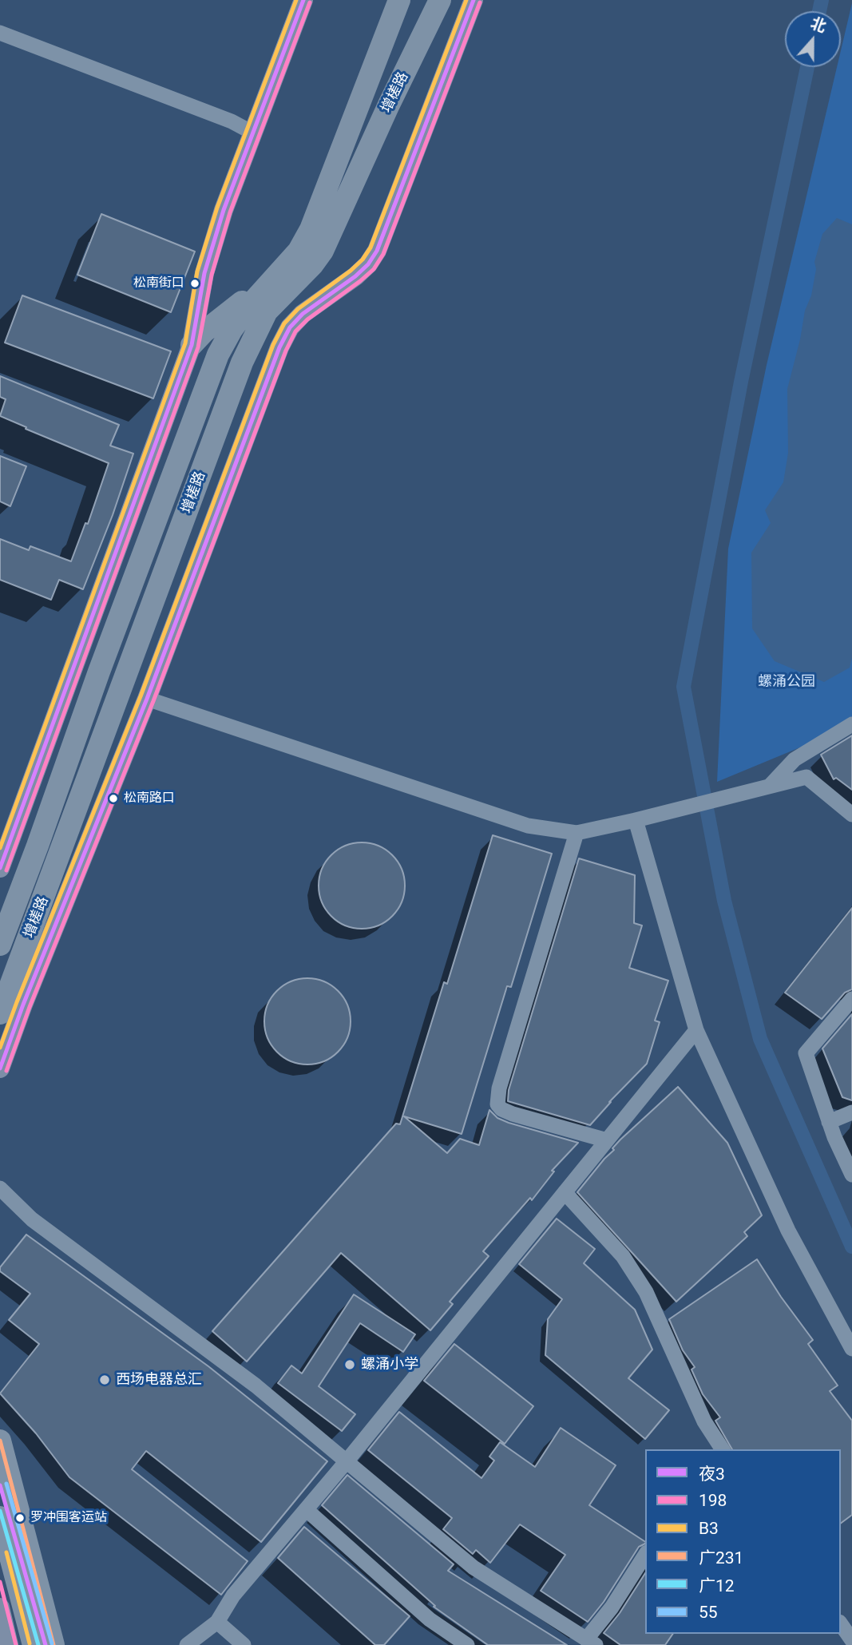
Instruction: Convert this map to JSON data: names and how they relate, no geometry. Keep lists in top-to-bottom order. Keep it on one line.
{"streets":{"highway":["增槎路"]},"parks":["螺涌公园"],"places":["松南街口","松南路口","螺涌小学","西场电器总汇","罗冲围客运站"],"lines":["transit line 夜3","transit line B3","transit line 198","transit line 广231","transit line 55","transit line 广12"],"legend":["夜3","198","B3","广231","广12","55"],"north":"top"}
